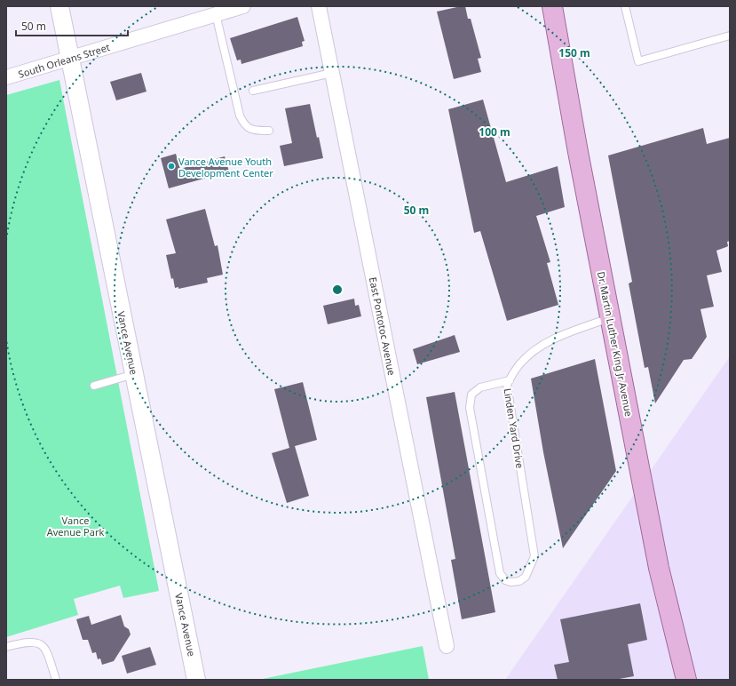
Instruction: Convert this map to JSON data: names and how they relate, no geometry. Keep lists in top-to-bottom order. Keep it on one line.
{"streets":{"main road":["Dr. Martin Luther King Jr Avenue"],"street":["South Orleans Street","East Pontotoc Avenue","Vance Avenue"],"lane":["Linden Yard Drive"]},"crossings":[["South Orleans Street","Vance Avenue"],["Dr. Martin Luther King Jr Avenue","Linden Yard Drive"]],"parks":["Vance Avenue Park"],"places":["Vance Avenue Youth Development Center"],"scale_bar":"50 m","rings":["150 m","100 m","50 m"]}
